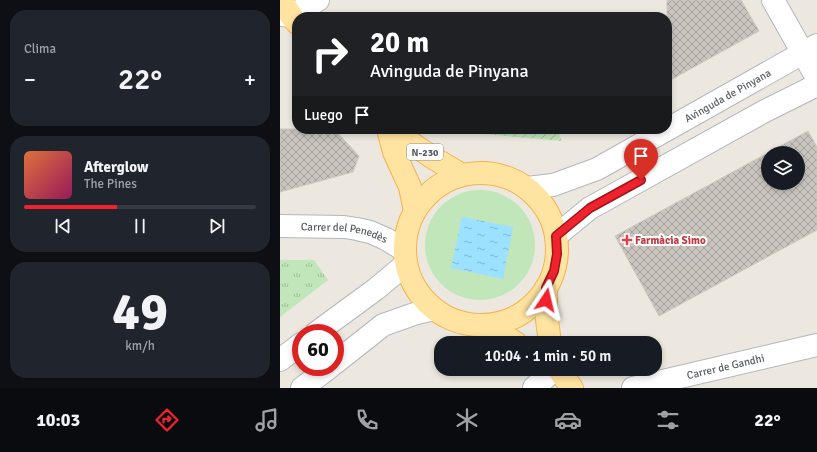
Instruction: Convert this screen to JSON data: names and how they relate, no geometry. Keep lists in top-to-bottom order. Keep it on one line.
{"streets":{"main road":["N-230"],"street":["Avinguda de Pinyana","Carrer del Penedès","Carrer de Gandhi"]},"places":{"health":["Farmàcia Simo"]},"page":{"tile":["Clima",["49","km/h"]],"turn":["20 m","Avinguda de Pinyana"],"heat":["−","22°","+"],"then":"Luego","song":["Afterglow","The Pines"],"limit":"60","trip":"10:04 · 1 min · 50 m","tabs":["10:03","22°"]}}
